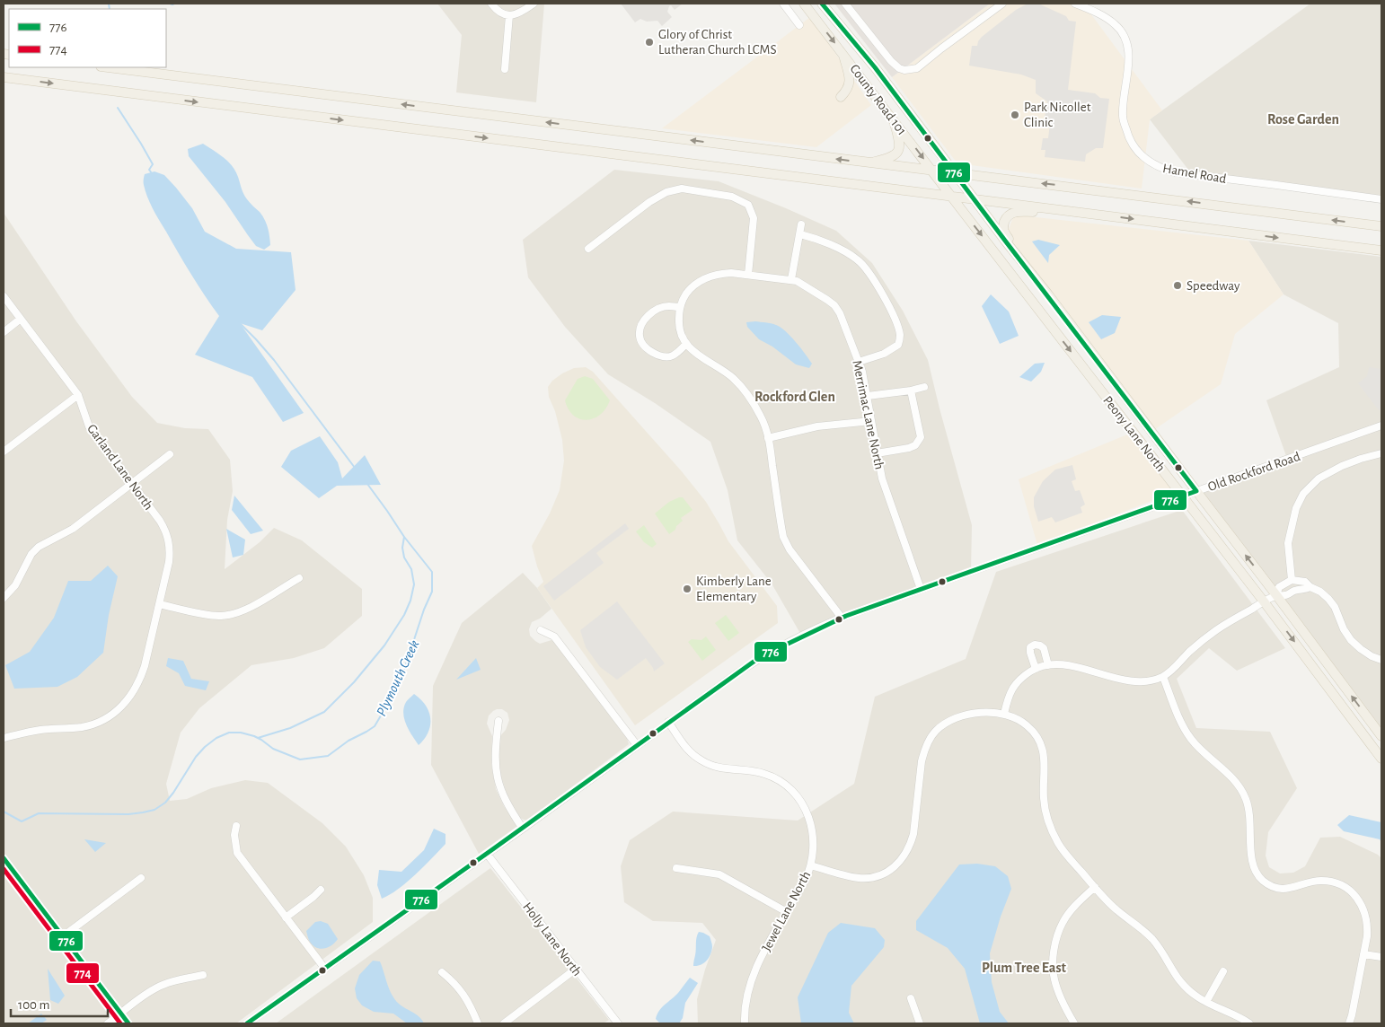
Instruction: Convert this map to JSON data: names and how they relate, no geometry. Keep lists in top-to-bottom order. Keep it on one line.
{"streets":{"main road":["County Road 101","Peony Lane North"],"street":["Hamel Road","Merrimac Lane North","Garland Lane North","Old Rockford Road","Jewel Lane North","Holly Lane North"]},"crossings":[["County Road 101","Peony Lane North"],["Merrimac Lane North","Old Rockford Road"],["Peony Lane North","Old Rockford Road"],["Old Rockford Road","Jewel Lane North"],["Old Rockford Road","Holly Lane North"]],"districts":["Rose Garden","Rockford Glen","Plum Tree East"],"water":["Plymouth Creek"],"places":["Glory of Christ Lutheran Church LCMS","Park Nicollet Clinic","Speedway","Kimberly Lane Elementary"],"lines":["transit line 776","transit line 774"],"legend":["776","774"],"scale_bar":"100 m"}
